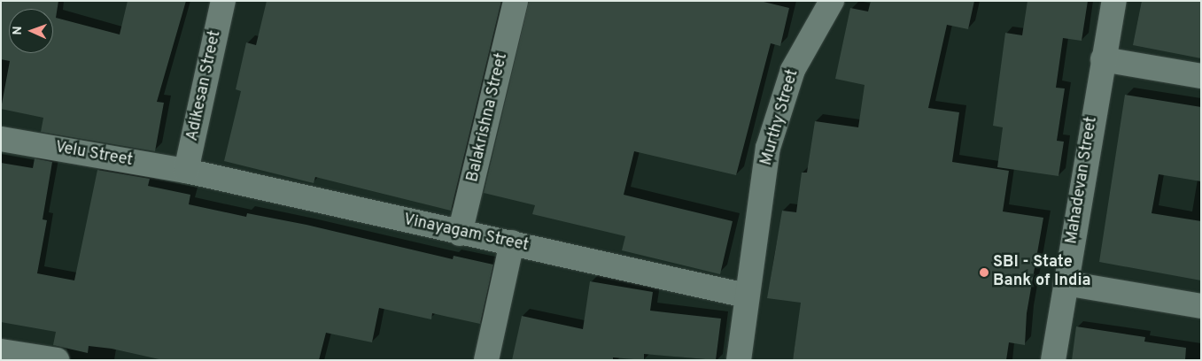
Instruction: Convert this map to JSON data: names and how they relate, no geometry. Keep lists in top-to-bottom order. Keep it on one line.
{"streets":{"street":["Adikesan Street","Balakrishna Street","Murthy Street","Velu Street","Mahadevan Street","Vinayagam Street"]},"crossings":[["Adikesan Street","Velu Street"],["Adikesan Street","Vinayagam Street"],["Balakrishna Street","Vinayagam Street"],["Murthy Street","Vinayagam Street"],["Velu Street","Vinayagam Street"]],"places":["SBI - State Bank of India"],"north":"left"}
